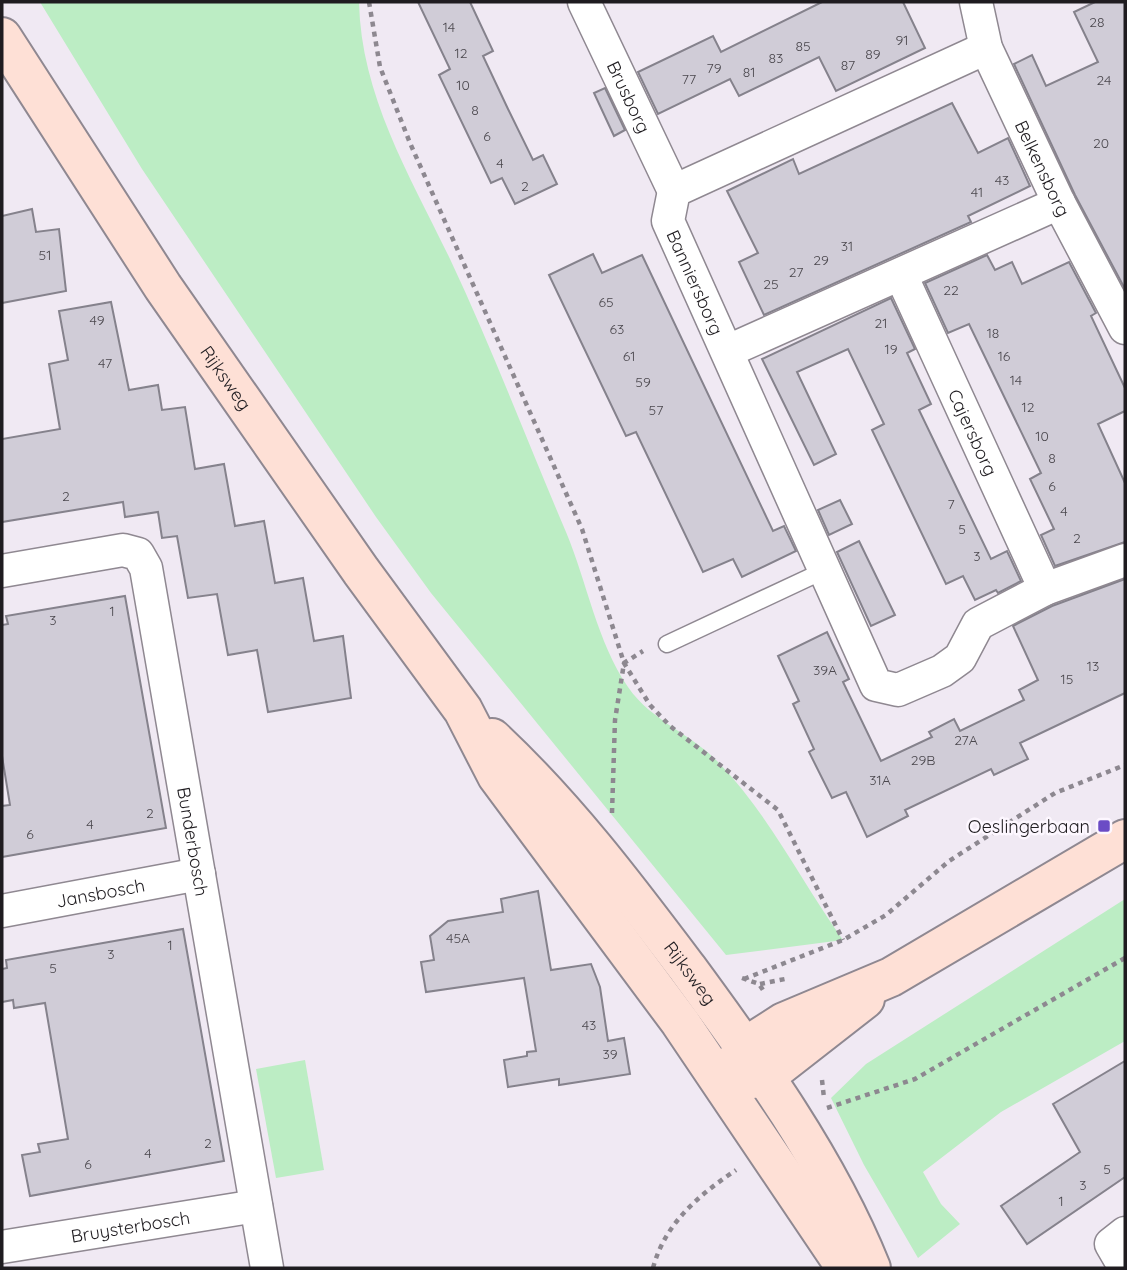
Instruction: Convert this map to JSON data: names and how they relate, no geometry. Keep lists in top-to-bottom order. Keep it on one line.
{"streets":{"main road":["Rijksweg"],"street":["Brusborg","Belkensborg","Banniersborg","Cajersborg","Bunderbosch","Jansbosch","Bruysterbosch"]},"crossings":[["Brusborg","Banniersborg"],["Banniersborg","Cajersborg"],["Bunderbosch","Jansbosch"],["Bunderbosch","Bruysterbosch"]],"places":{"transit":["Oeslingerbaan"]},"house_numbers":["28","14","91","85","12","89","83","87","79","81","77","24","10","8","6","20","4","43","2","41","31","51","29","27","25","22","65","49","21","63","18","19","61","16","47","14","59","12","57","10","8","6","2","7","4","5","2","3","1","3","13","39A","15","27A","29B","31A","2","4","6","45A","1","3","5","43","39","2","4","6","5","3","1"]}
